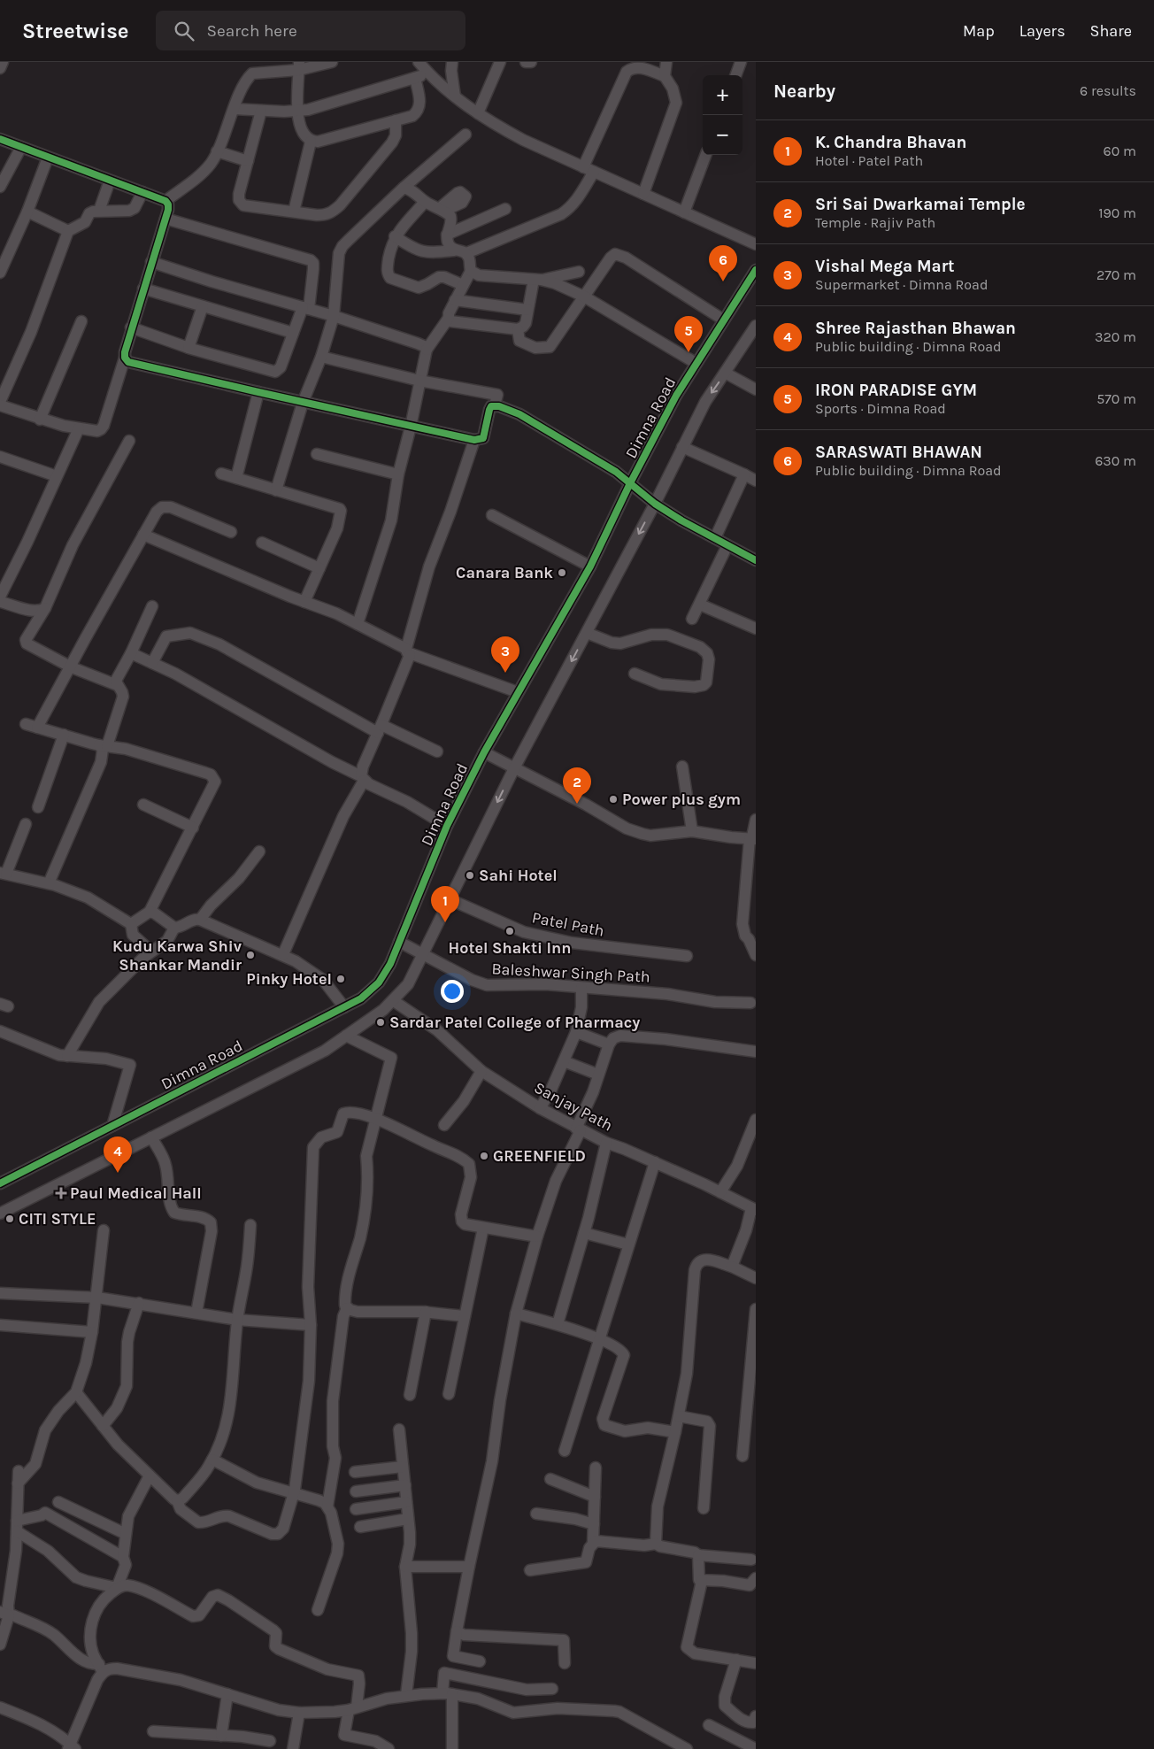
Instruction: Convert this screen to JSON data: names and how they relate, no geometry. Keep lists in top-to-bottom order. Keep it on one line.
{"streets":{"street":["Dimna Road","Patel Path","Baleshwar Singh Path","Sanjay Path"]},"crossings":[["Dimna Road","Baleshwar Singh Path"]],"places":{"other":["Canara Bank","Power plus gym","Sahi Hotel","Hotel Shakti Inn","Kudu Karwa Shiv Shankar Mandir","Pinky Hotel","Sardar Patel College of Pharmacy","GREENFIELD","CITI STYLE"],"health":["Paul Medical Hall"]},"page":{"header":"Streetwise","search":"Search here","nav":["Map","Layers","Share"],"heading":["Nearby","6 results"],"map_buttons":["+","−"],"list":[{"mark":"1","name":"K. Chandra Bhavan","note":"Hotel · Patel Path","value":"60 m"},{"mark":"2","name":"Sri Sai Dwarkamai Temple","note":"Temple · Rajiv Path","value":"190 m"},{"mark":"3","name":"Vishal Mega Mart","note":"Supermarket · Dimna Road","value":"270 m"},{"mark":"4","name":"Shree Rajasthan Bhawan","note":"Public building · Dimna Road","value":"320 m"},{"mark":"5","name":"IRON PARADISE GYM","note":"Sports · Dimna Road","value":"570 m"},{"mark":"6","name":"SARASWATI BHAWAN","note":"Public building · Dimna Road","value":"630 m"}],"pins":["6","5","3","2","1","4"]}}
